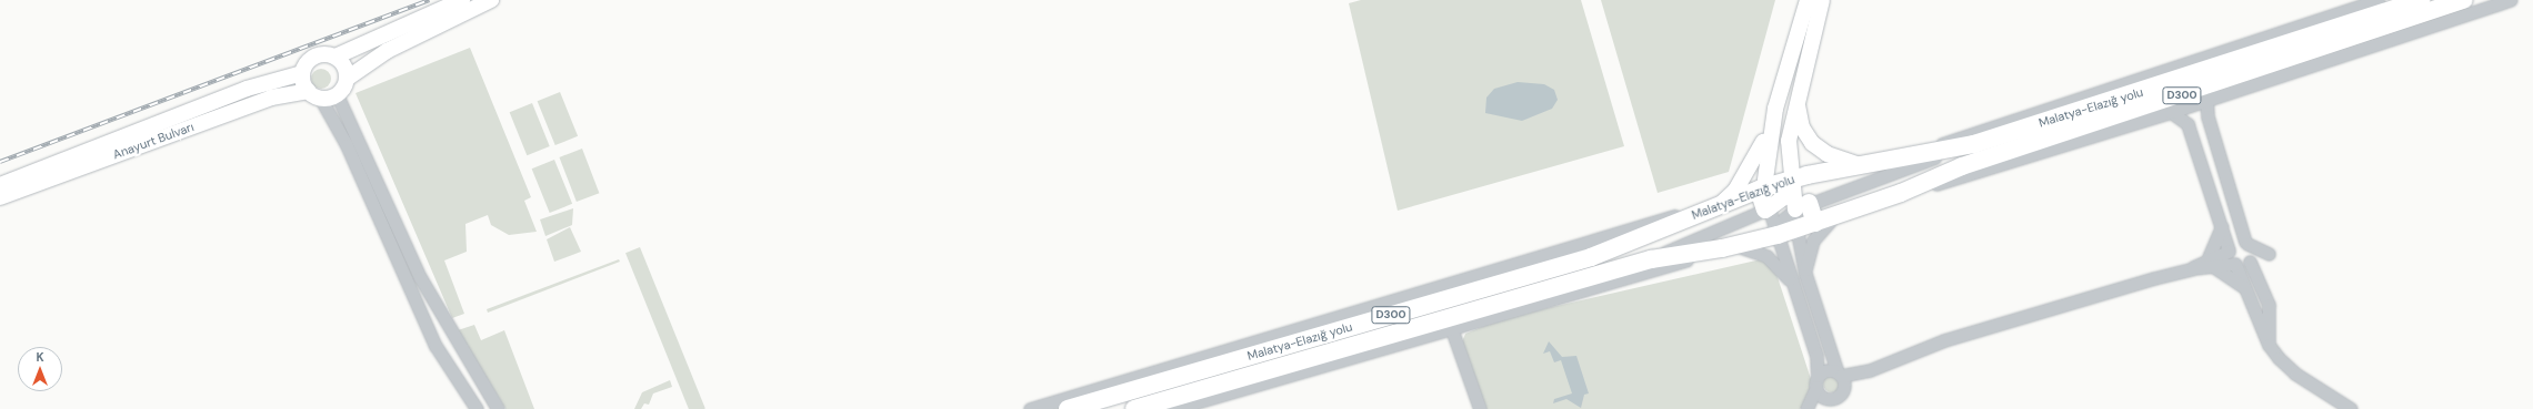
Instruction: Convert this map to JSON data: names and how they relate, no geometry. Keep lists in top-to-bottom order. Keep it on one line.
{"streets":{"highway":["D300","Malatya-Elazığ yolu"],"main road":["Anayurt Bulvarı"]},"north":"top"}
